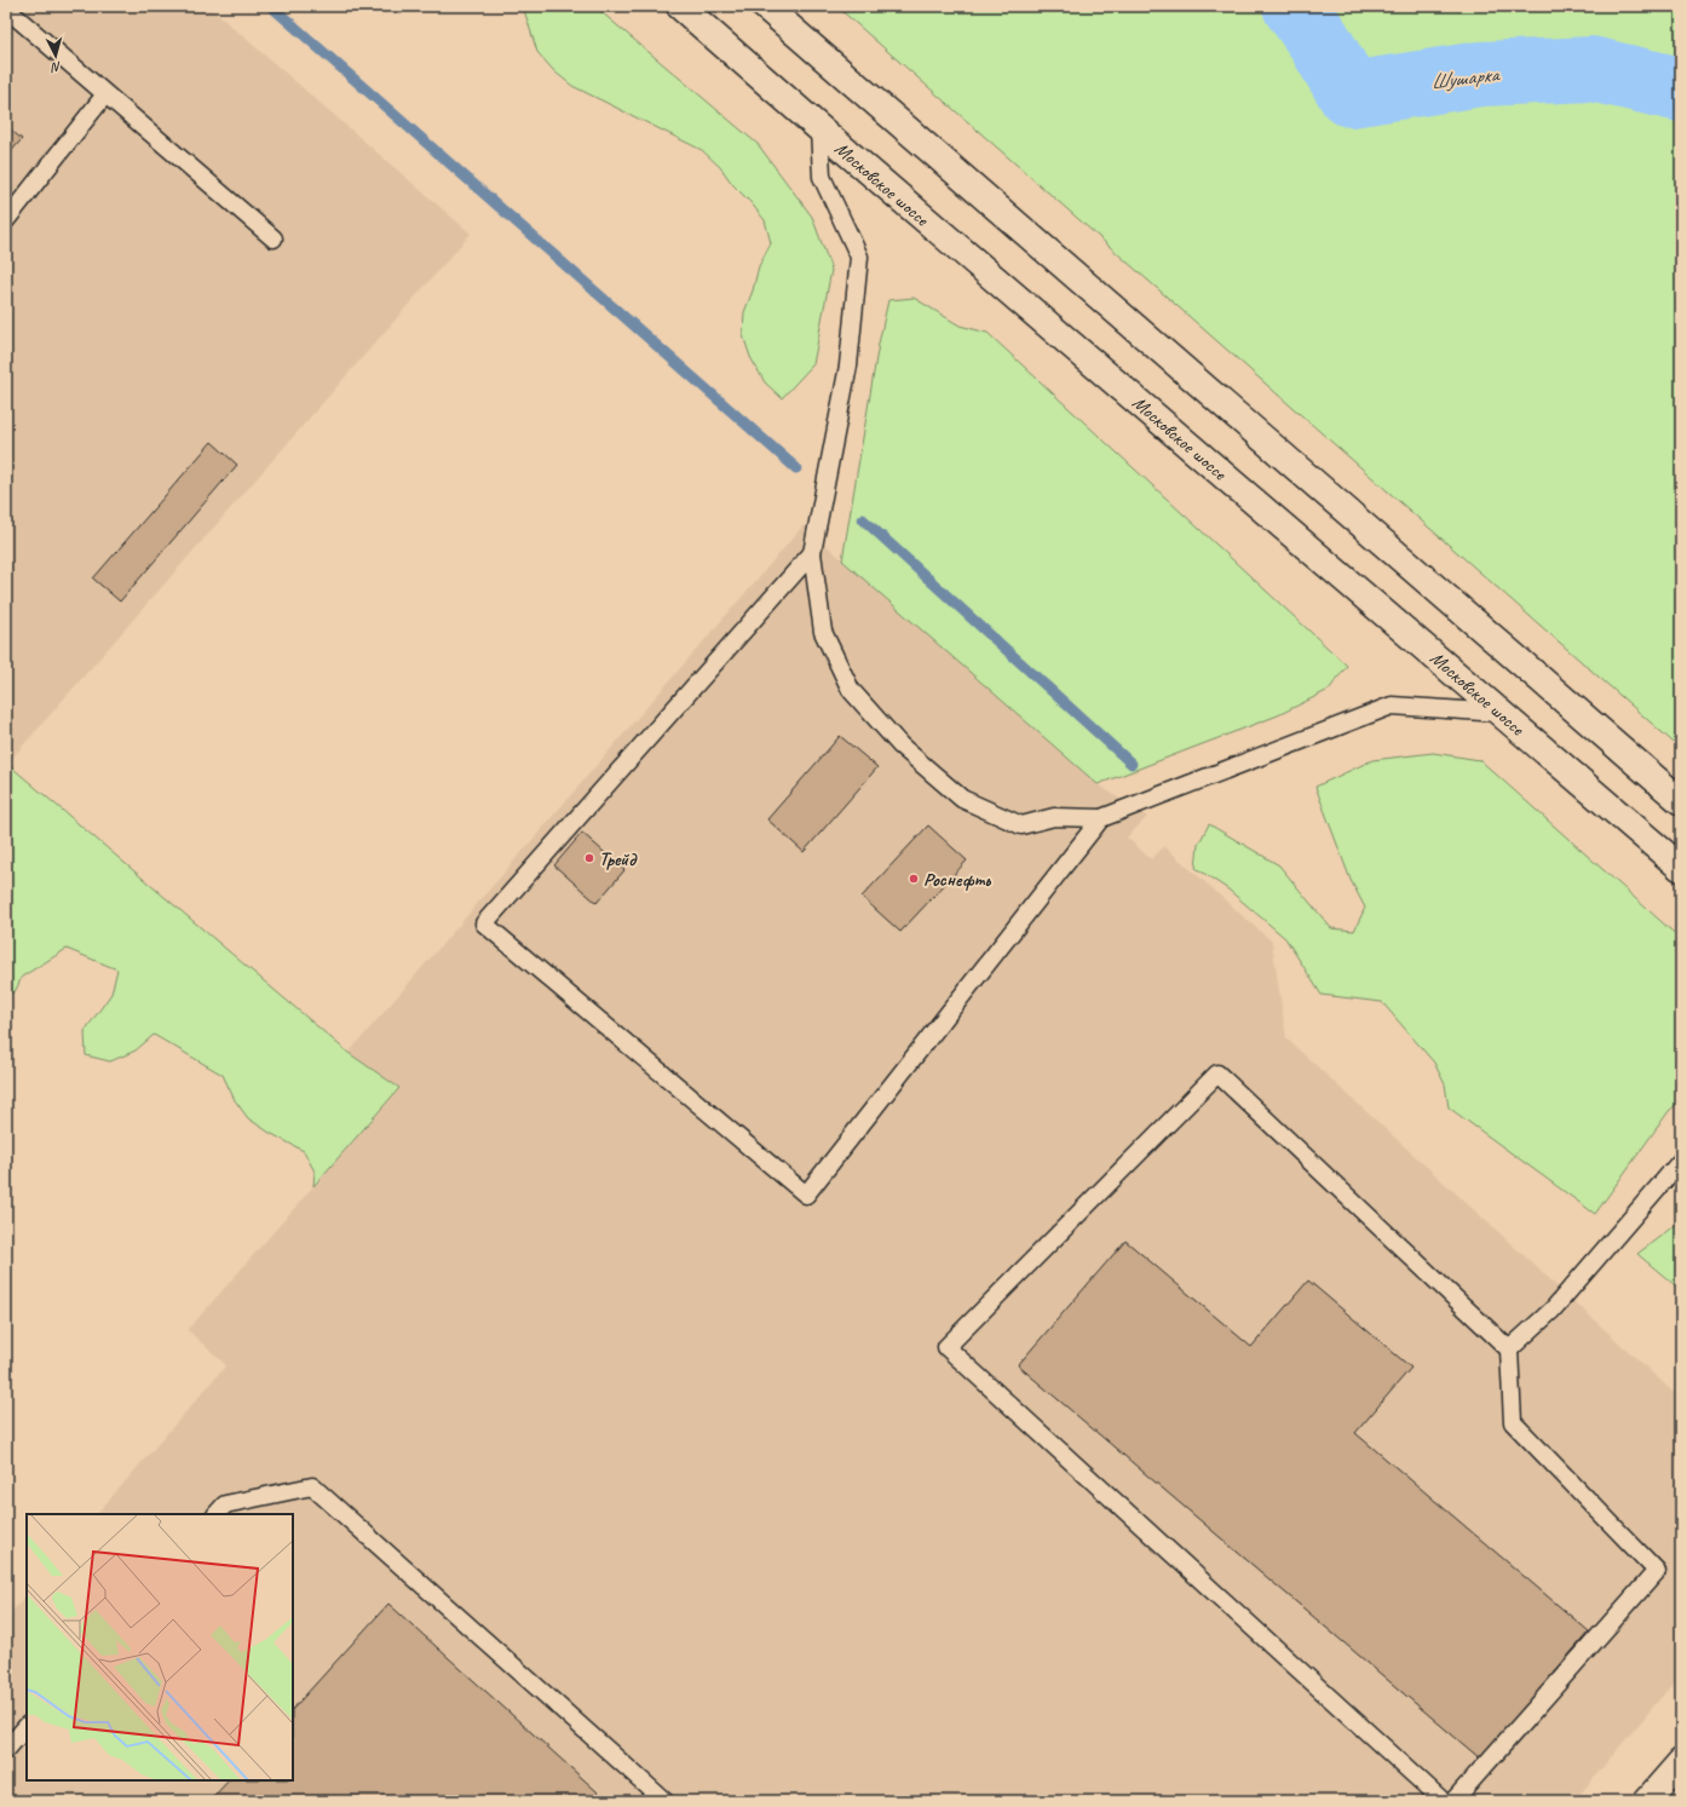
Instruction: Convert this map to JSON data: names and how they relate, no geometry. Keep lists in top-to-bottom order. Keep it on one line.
{"streets":{"main road":["Московское шоссе"]},"water":["Шушарка"],"places":["Трейд","Роснефть"],"north":"bottom"}
